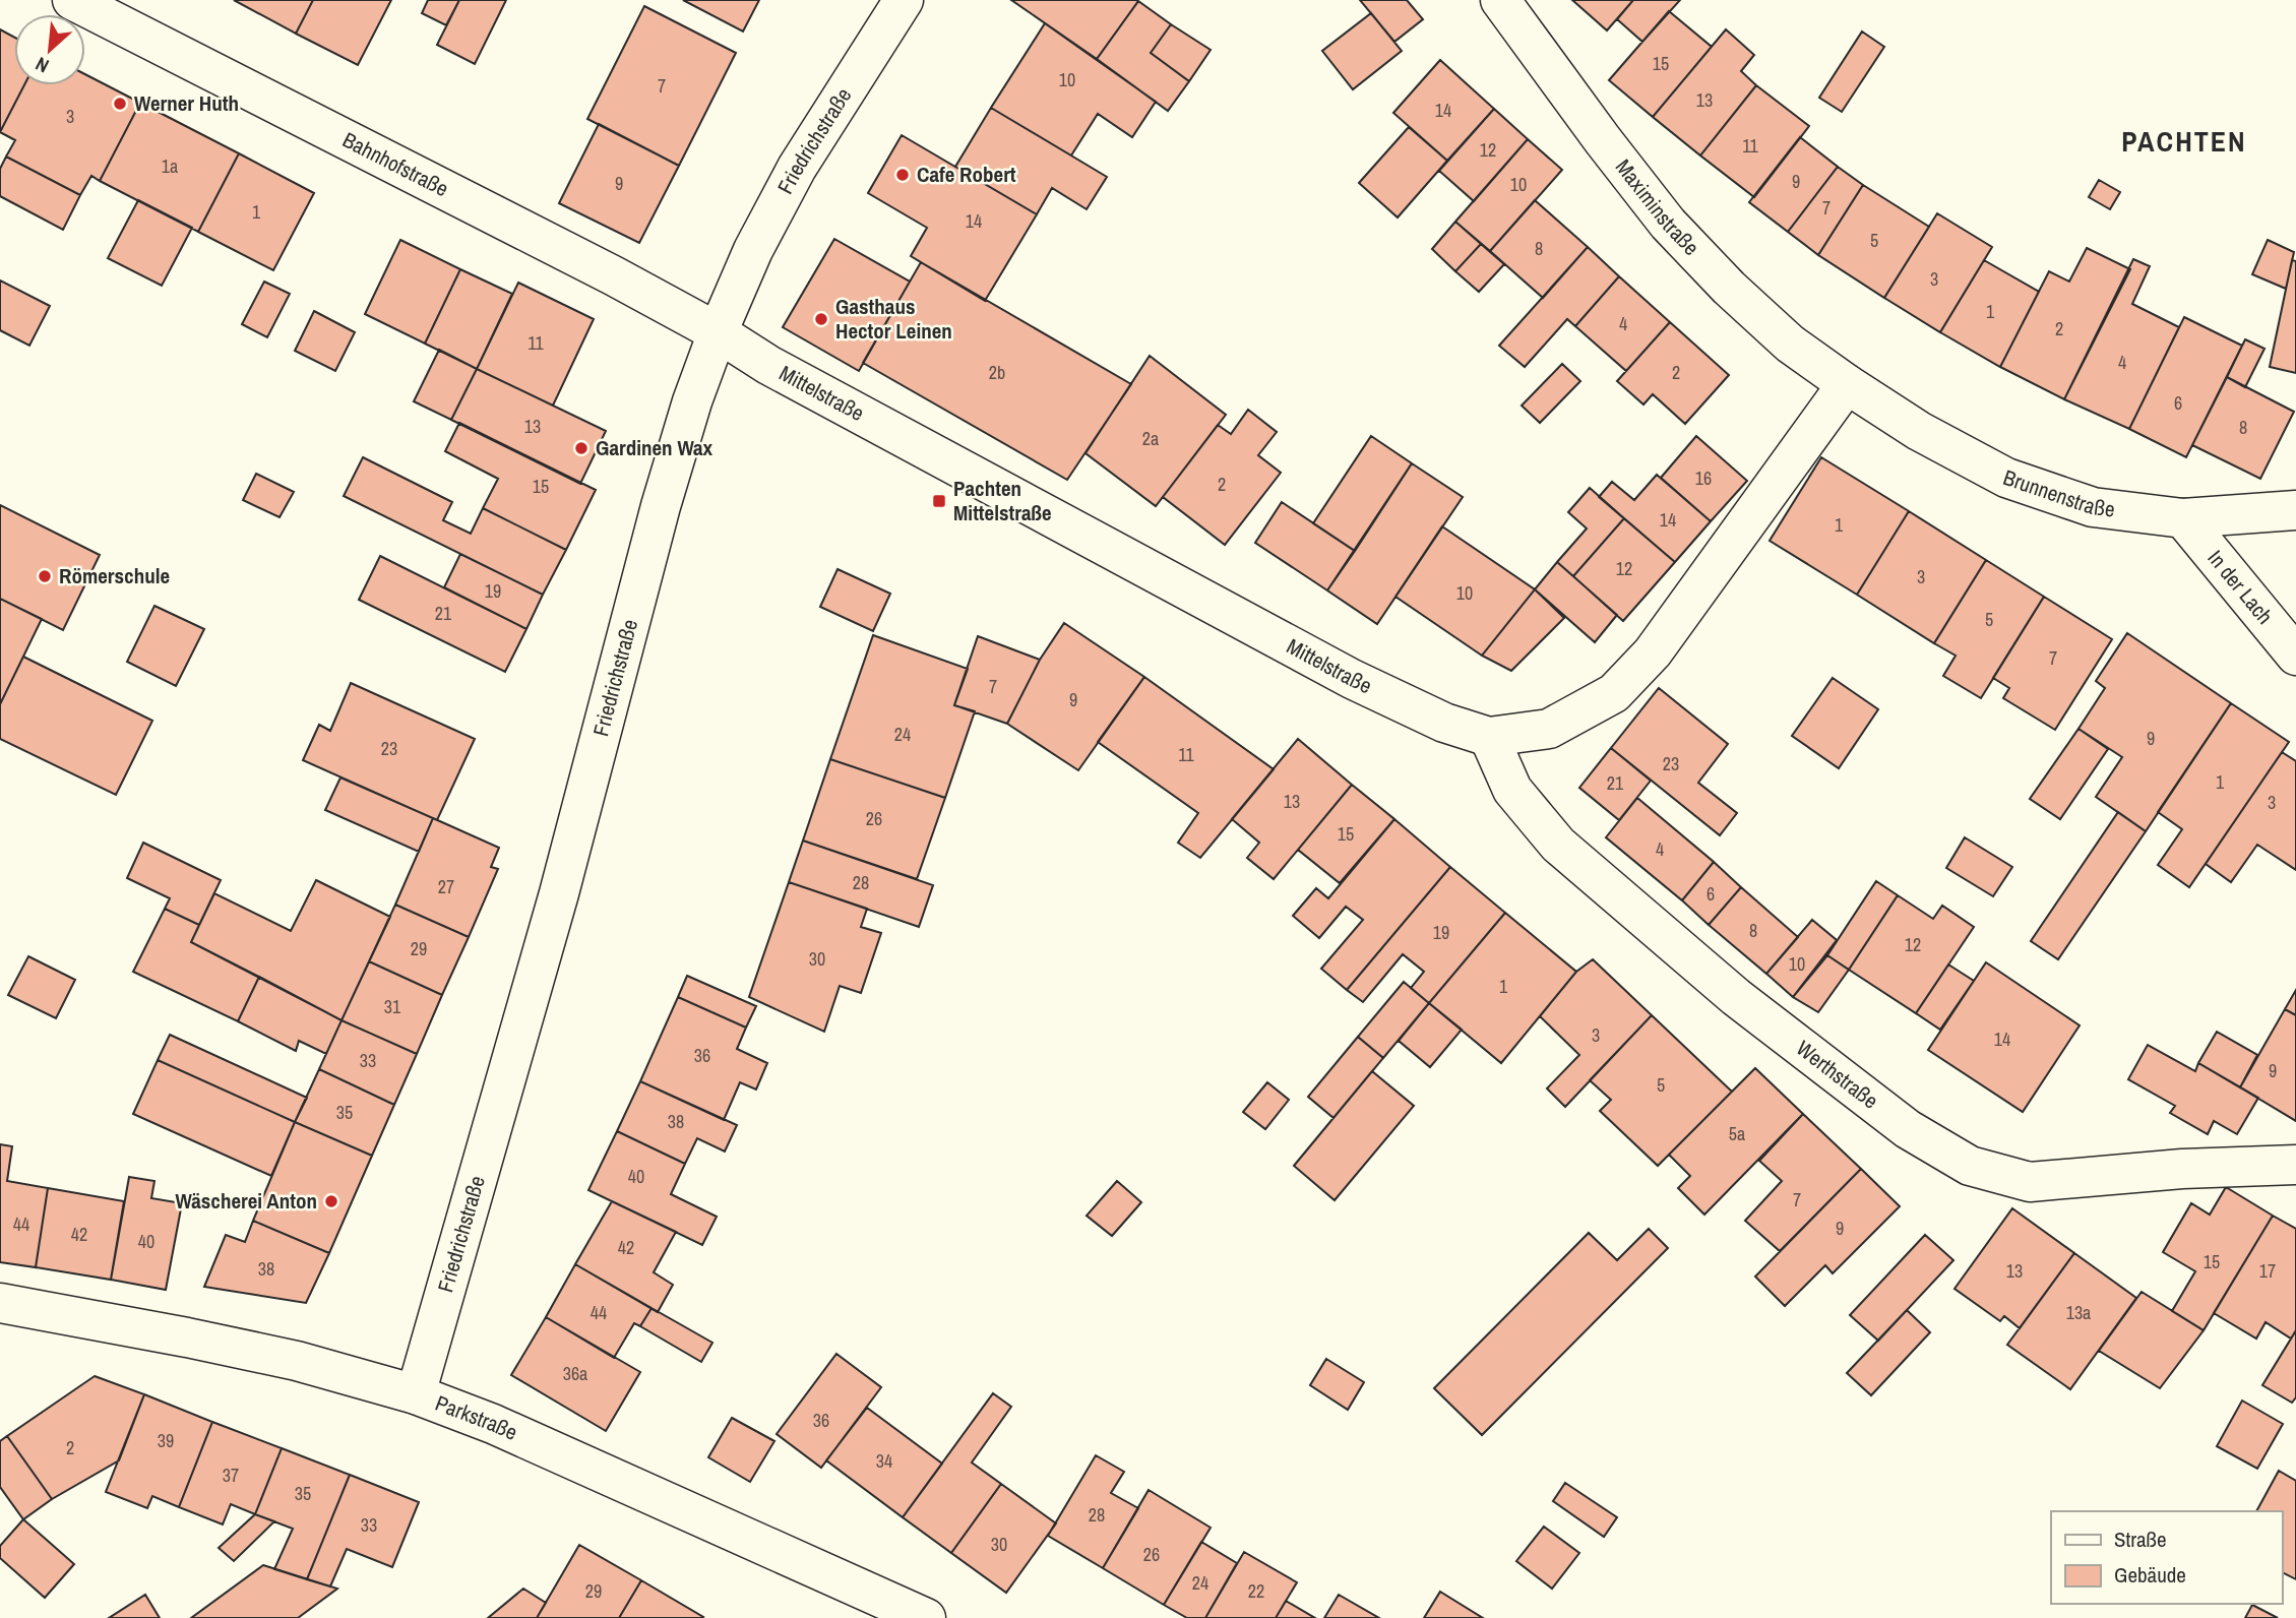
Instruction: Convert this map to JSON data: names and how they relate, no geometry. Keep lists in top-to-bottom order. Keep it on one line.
{"streets":{"street":["Friedrichstraße","Bahnhofstraße","Maximinstraße","Mittelstraße","Brunnenstraße","In der Lach","Werthstraße","Parkstraße"]},"crossings":[["Friedrichstraße","Bahnhofstraße"],["Friedrichstraße","Mittelstraße"],["Friedrichstraße","Parkstraße"],["Bahnhofstraße","Mittelstraße"],["Maximinstraße","Mittelstraße"],["Maximinstraße","Brunnenstraße"],["Mittelstraße","Brunnenstraße"],["Mittelstraße","Werthstraße"],["Brunnenstraße","In der Lach"]],"districts":["PACHTEN"],"places":{"other":["Werner Huth","Cafe Robert","Gasthaus Hector Leinen","Gardinen Wax","Römerschule","Wäscherei Anton"],"transit":["Pachten Mittelstraße"]},"house_numbers":["15","10","7","13","14","3","11","12","1a","9","9","10","7","1","14","5","8","3","1","4","2","11","4","2b","2","6","13","8","2a","16","2","15","14","1","12","3","19","10","21","5","7","7","9","24","9","23","11","23","1","21","13","3","26","15","4","28","27","6","8","19","12","29","30","10","1","31","3","14","36","33","9","5","35","38","5a","40","7","44","9","42","40","42","15","38","13","17","44","13a","36a","36","39","2","34","37","35","28","33","30","26","24","29","22"],"legend":["Straße","Gebäude"],"north":"bottom left"}
